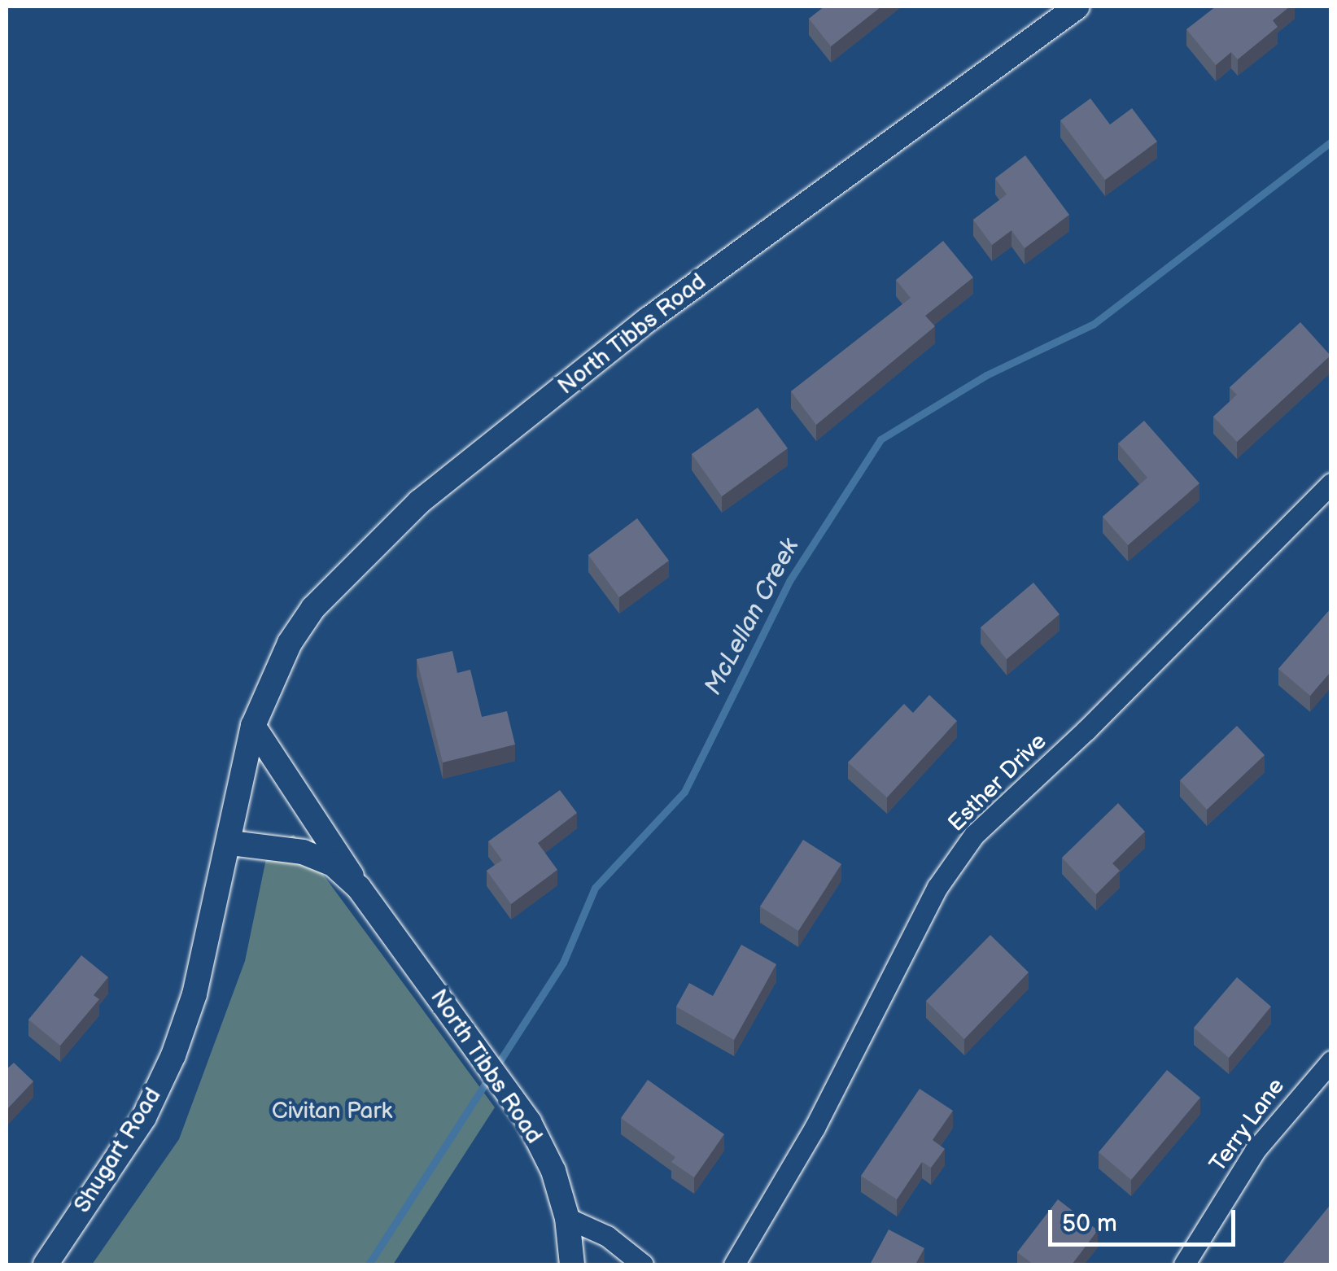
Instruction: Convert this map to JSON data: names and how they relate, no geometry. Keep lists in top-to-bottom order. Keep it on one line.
{"streets":{"street":["North Tibbs Road","Esther Drive","Terry Lane","Shugart Road"]},"crossings":[["North Tibbs Road","Shugart Road"]],"water":["McLellan Creek"],"parks":["Civitan Park"],"scale_bar":"50 m"}
